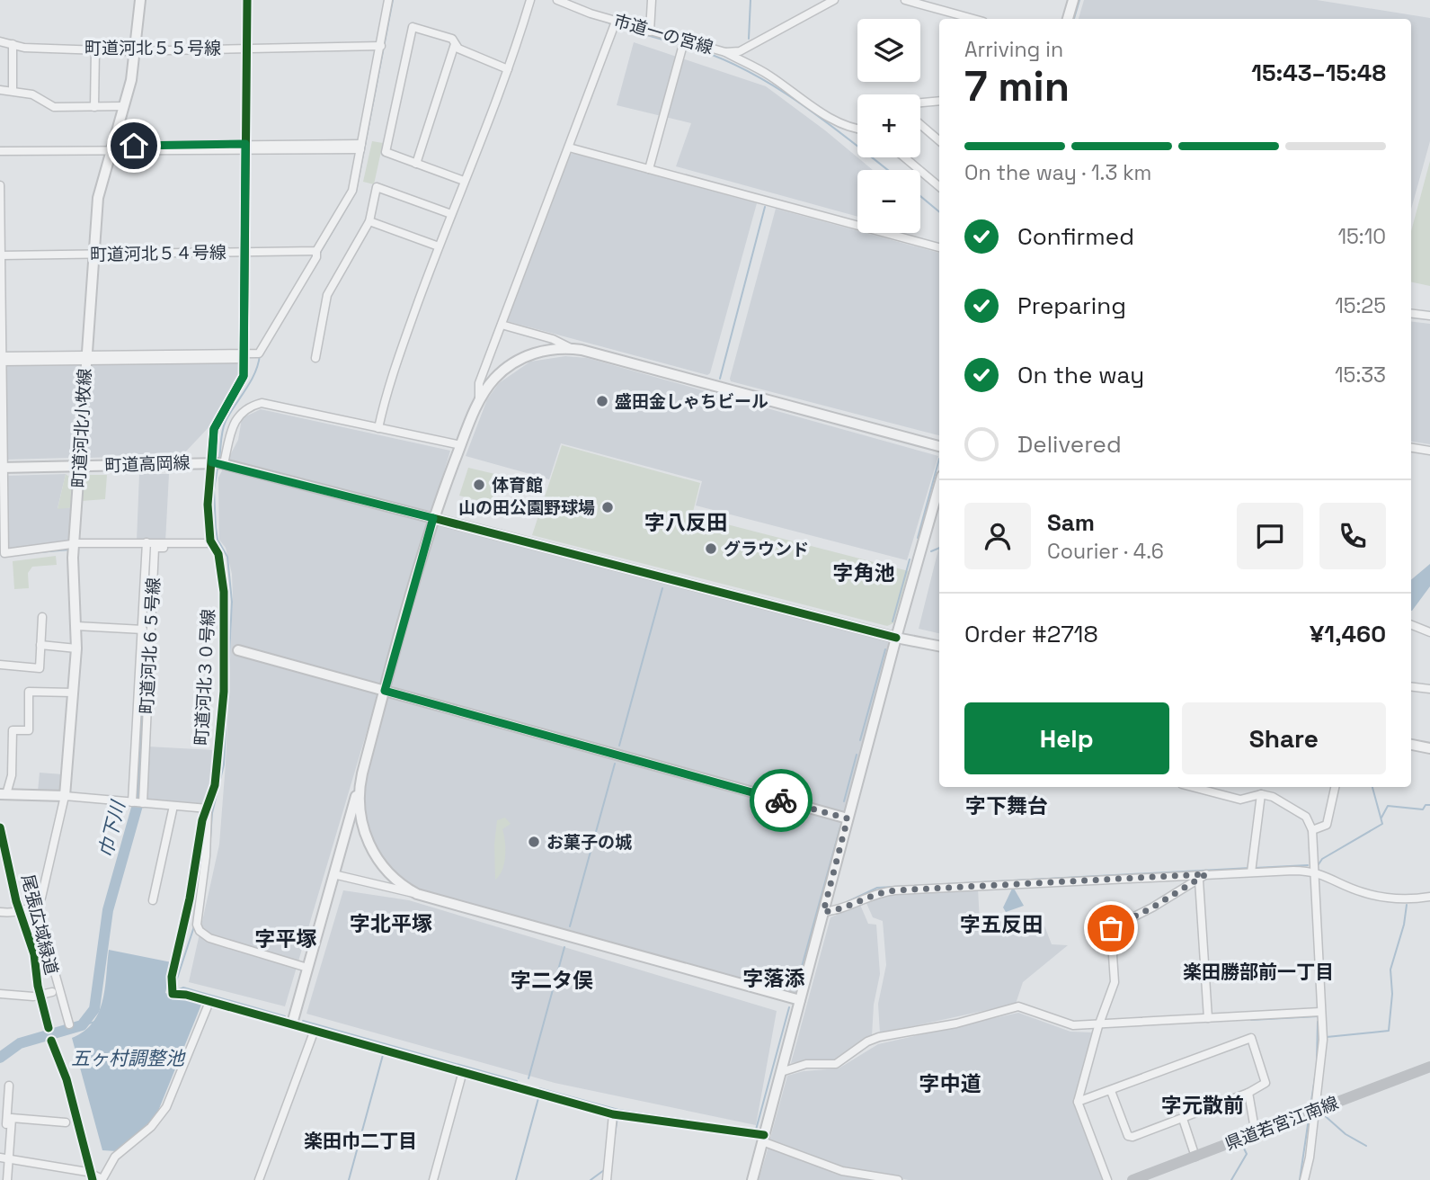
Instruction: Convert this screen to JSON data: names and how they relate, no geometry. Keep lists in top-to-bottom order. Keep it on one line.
{"streets":{"main road":["県道若宮江南線"],"street":["市道一の宮線","町道河北５５号線","町道河北５４号線","町道河北小牧線","町道高岡線","町道河北６５号線","町道河北３０号線"],"cycle path":["尾張広域緑道"]},"crossings":[["町道河北５５号線","町道河北小牧線"],["町道河北５５号線","町道河北３０号線"],["町道河北５４号線","町道河北小牧線"],["町道河北５４号線","町道河北３０号線"],["町道河北小牧線","町道高岡線"],["町道高岡線","町道河北３０号線"],["町道河北６５号線","町道河北３０号線"]],"districts":["字八反田","字角池","字下舞台","字北平塚","字五反田","字平塚","楽田勝部前一丁目","字落添","字二タ俣","字中道","字元散前","楽田巾二丁目"],"water":["巾下川","五ヶ村調整池"],"places":["盛田金しゃちビール","体育館","山の田公園野球場","グラウンド","お菓子の城"],"page":{"map_buttons":["+","−"],"heading":["7 min","Arriving in","15:43–15:48"],"panel":["Sam","Courier · 4.6","Order #2718","¥1,460"],"bar":"On the way · 1.3 km","list":[["Confirmed","15:10"],["Preparing","15:25"],["On the way","15:33"],"Delivered"],"buttons":["Help","Share"]}}
